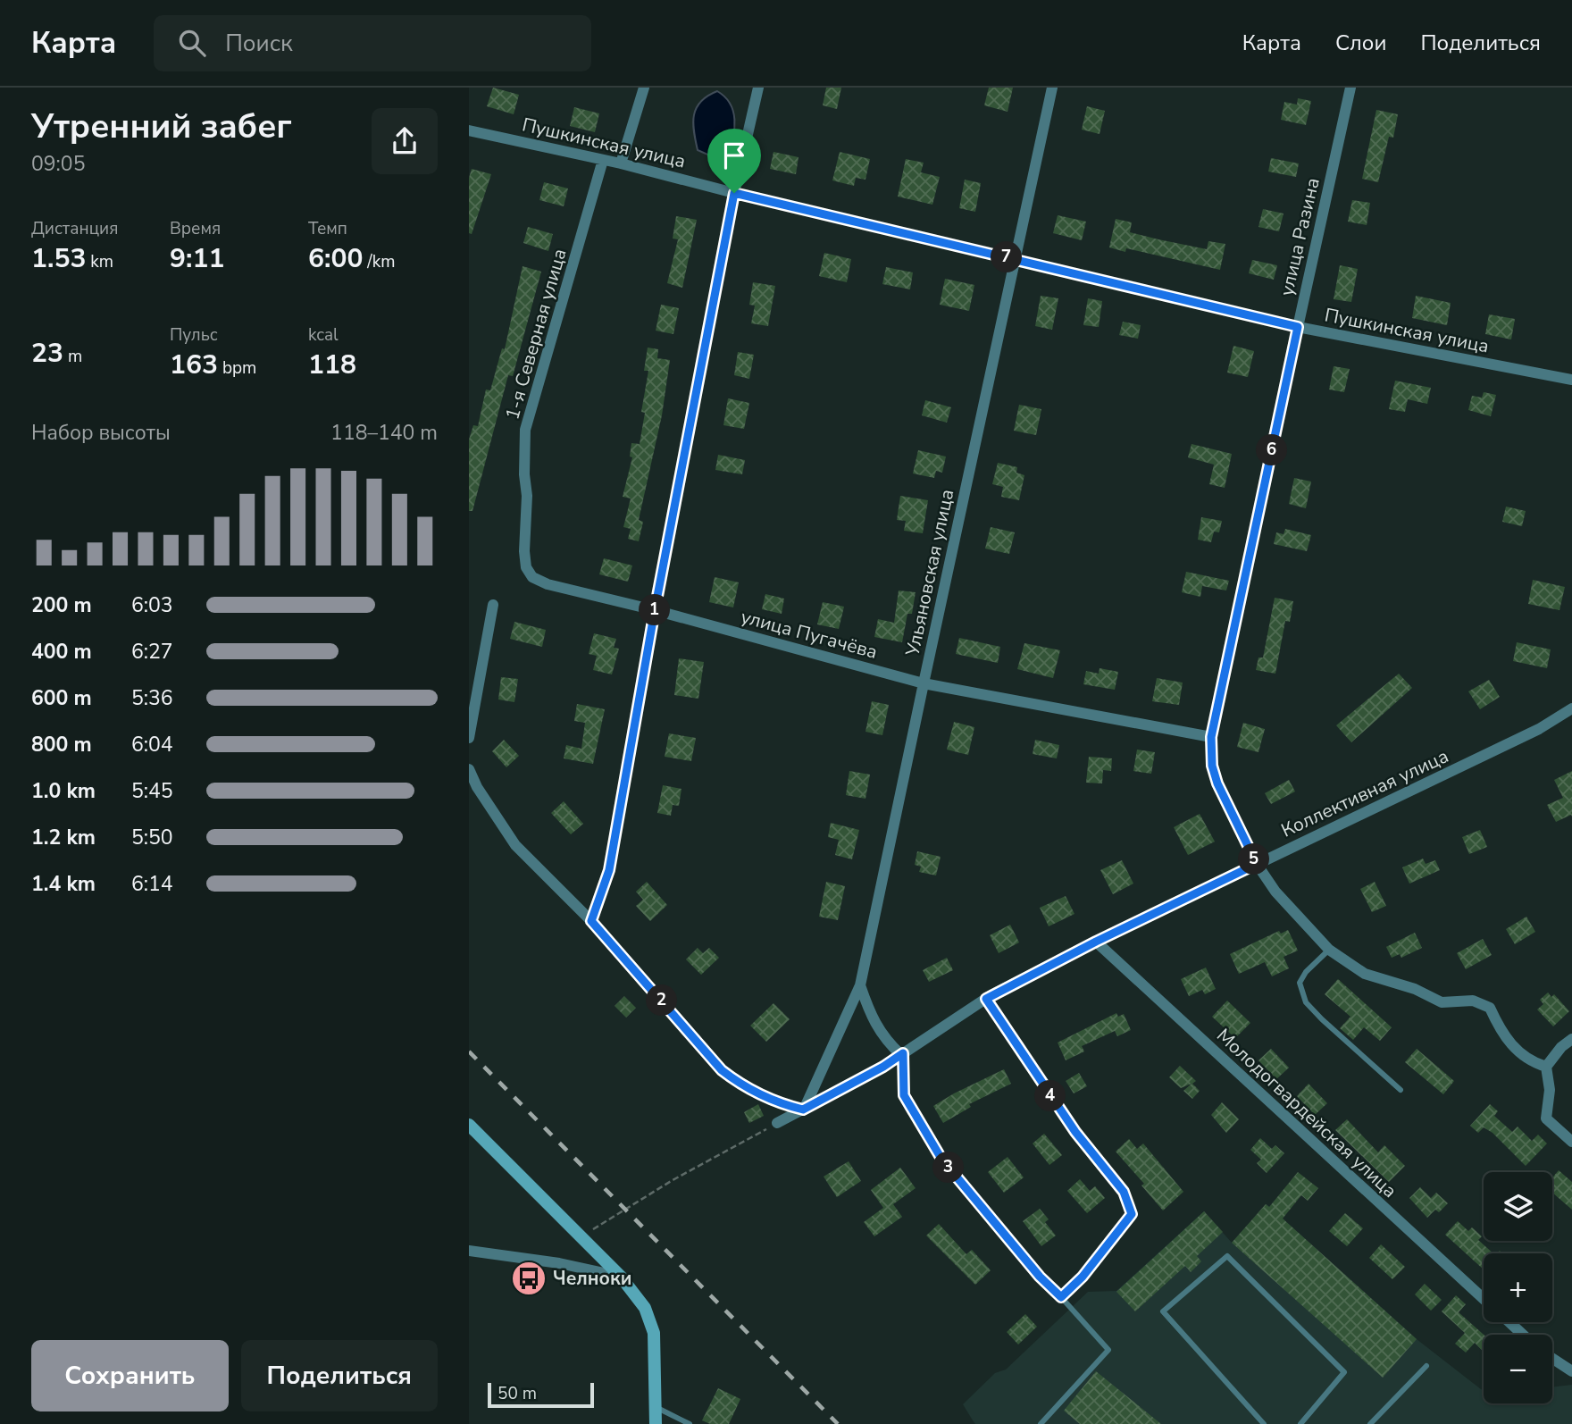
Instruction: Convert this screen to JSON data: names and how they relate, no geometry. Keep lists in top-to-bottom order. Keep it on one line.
{"streets":{"street":["Пушкинская улица","улица Разина","1-я Северная улица","Ульяновская улица","улица Пугачёва","Коллективная улица","Молодогвардейская улица"]},"crossings":[["Пушкинская улица","улица Разина"],["Пушкинская улица","1-я Северная улица"],["Пушкинская улица","Ульяновская улица"],["улица Разина","улица Пугачёва"],["улица Разина","Коллективная улица"],["1-я Северная улица","улица Пугачёва"],["Ульяновская улица","улица Пугачёва"],["Ульяновская улица","Коллективная улица"],["Коллективная улица","Молодогвардейская улица"]],"places":{"bus stop":["Челноки"]},"scale_bar":"50 m","page":{"header":"Карта","search":"Поиск","nav":["Карта","Слои","Поделиться"],"heading":["Утренний забег","09:05"],"stats":[["Дистанция","1.53 km"],["Время","9:11"],["Темп","6:00 /km"],["23 m"],["Пульс","163 bpm"],["kcal","118"]],"pins":["7","6","1","5","2","4","3"],"chart":["Набор высоты","118–140 m"],"list":[{"name":"200 m","note":"6:03"},{"name":"400 m","note":"6:27"},{"name":"600 m","note":"5:36"},{"name":"800 m","note":"6:04"},{"name":"1.0 km","note":"5:45"},{"name":"1.2 km","note":"5:50"},{"name":"1.4 km","note":"6:14"}],"map_buttons":["+","−"],"buttons":["Сохранить","Поделиться"],"scale":"50 m"}}
